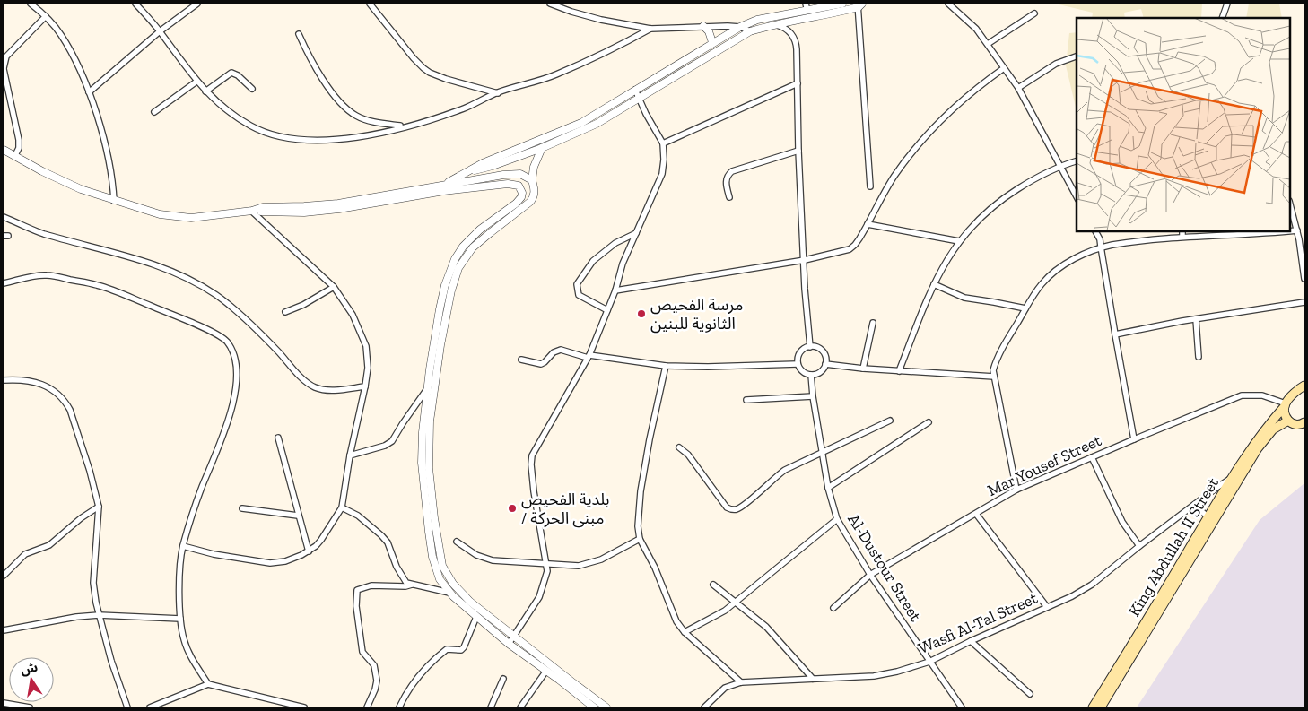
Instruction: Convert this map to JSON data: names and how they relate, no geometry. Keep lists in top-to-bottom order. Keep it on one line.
{"streets":{"main road":["King Abdullah II Street"],"street":["Mar Yousef Street","Al-Dustour Street","Wasfi Al-Tal Street"]},"crossings":[["Mar Yousef Street","King Abdullah II Street"],["Mar Yousef Street","Al-Dustour Street"],["King Abdullah II Street","Wasfi Al-Tal Street"],["Al-Dustour Street","Wasfi Al-Tal Street"]],"places":["مرسة الفحيص الثانوية للبنين","بلدية الفحيص / مبنى الحركة"],"north":"top"}
